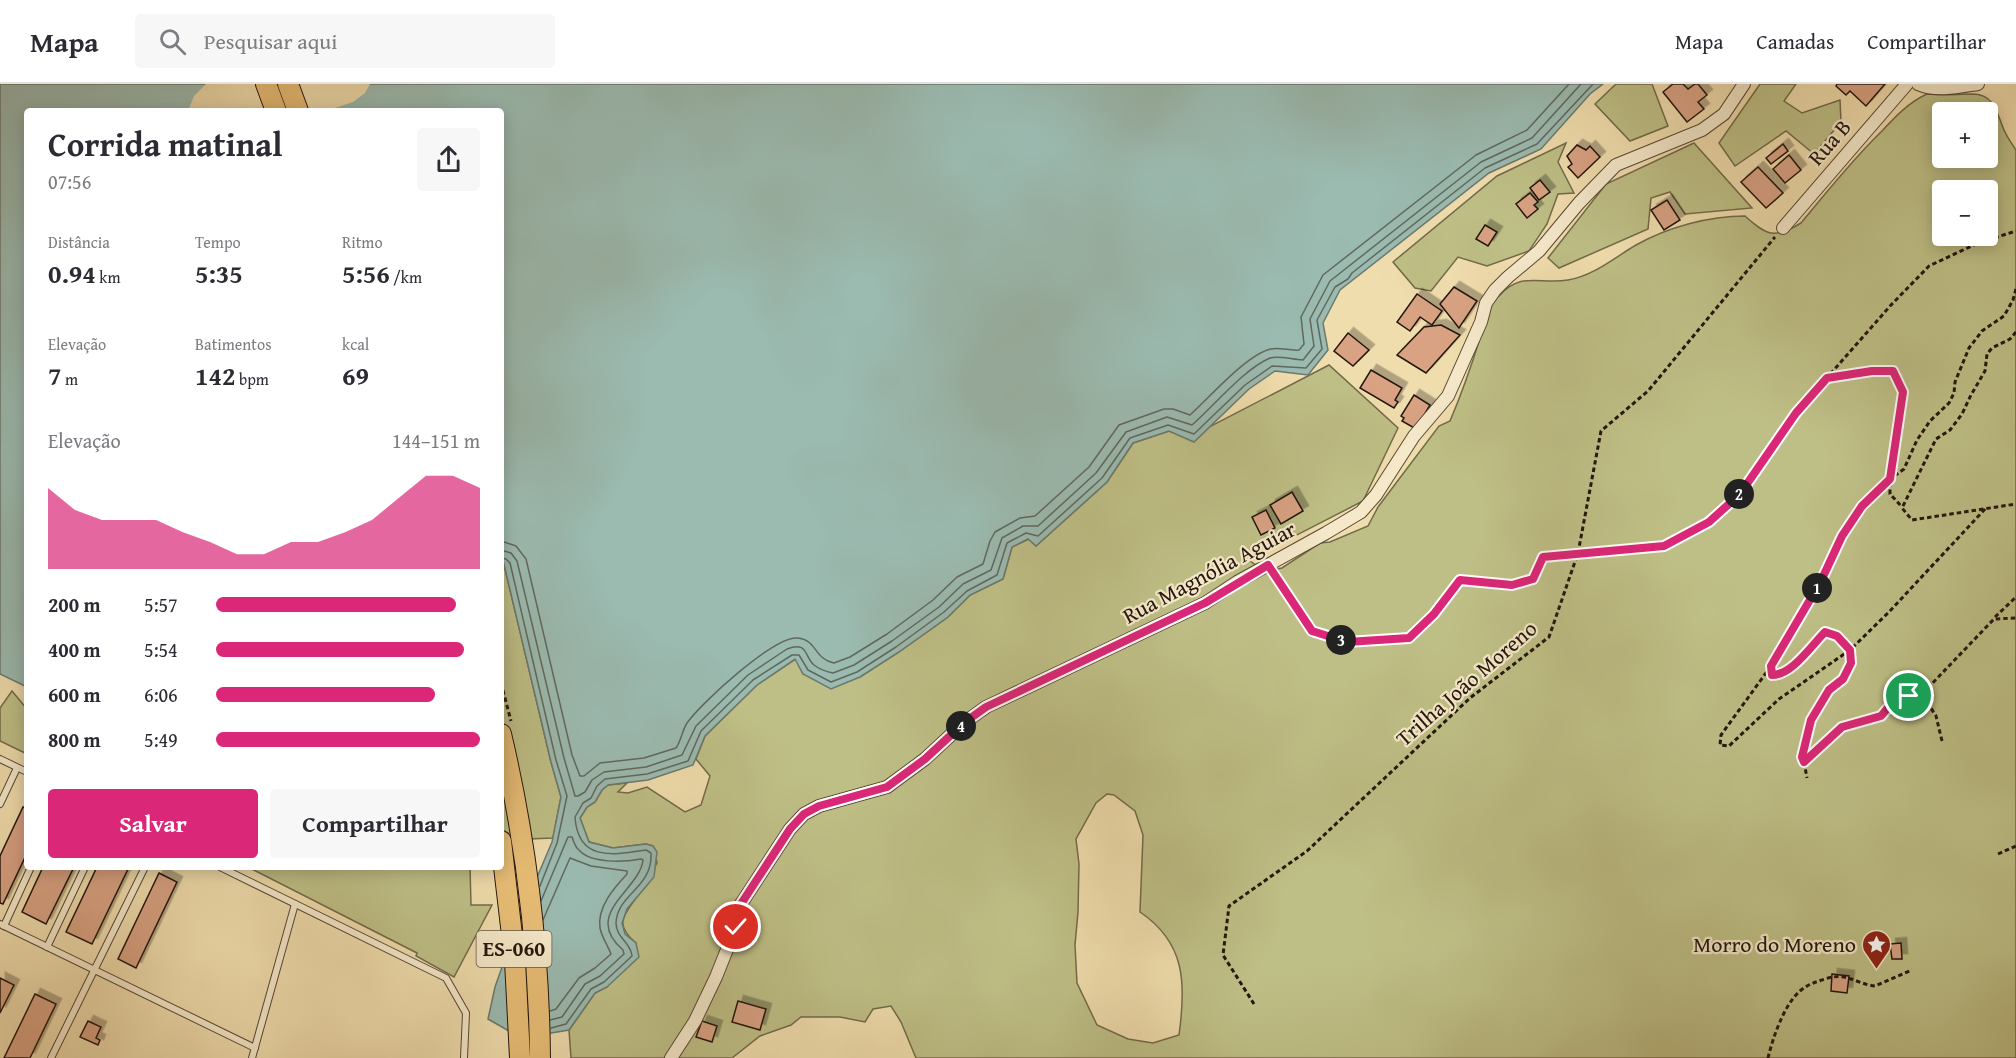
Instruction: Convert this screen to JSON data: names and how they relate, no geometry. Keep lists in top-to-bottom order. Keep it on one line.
{"streets":{"main road":["ES-060"],"street":["Rua B","Rua Magnólia Aguiar"],"path":["Trilha João Moreno"]},"crossings":[["Rua B","Trilha João Moreno"]],"places":{"place":["Morro do Moreno"]},"page":{"header":"Mapa","search":"Pesquisar aqui","nav":["Mapa","Camadas","Compartilhar"],"map_buttons":["+","−"],"heading":["Corrida matinal","07:56"],"stats":[["Distância","0.94 km"],["Tempo","5:35"],["Ritmo","5:56 /km"],["Elevação","7 m"],["Batimentos","142 bpm"],["kcal","69"]],"chart":["Elevação","144–151 m"],"pins":["2","1","3","4"],"list":[{"name":"200 m","note":"5:57"},{"name":"400 m","note":"5:54"},{"name":"600 m","note":"6:06"},{"name":"800 m","note":"5:49"}],"buttons":["Salvar","Compartilhar"]}}
